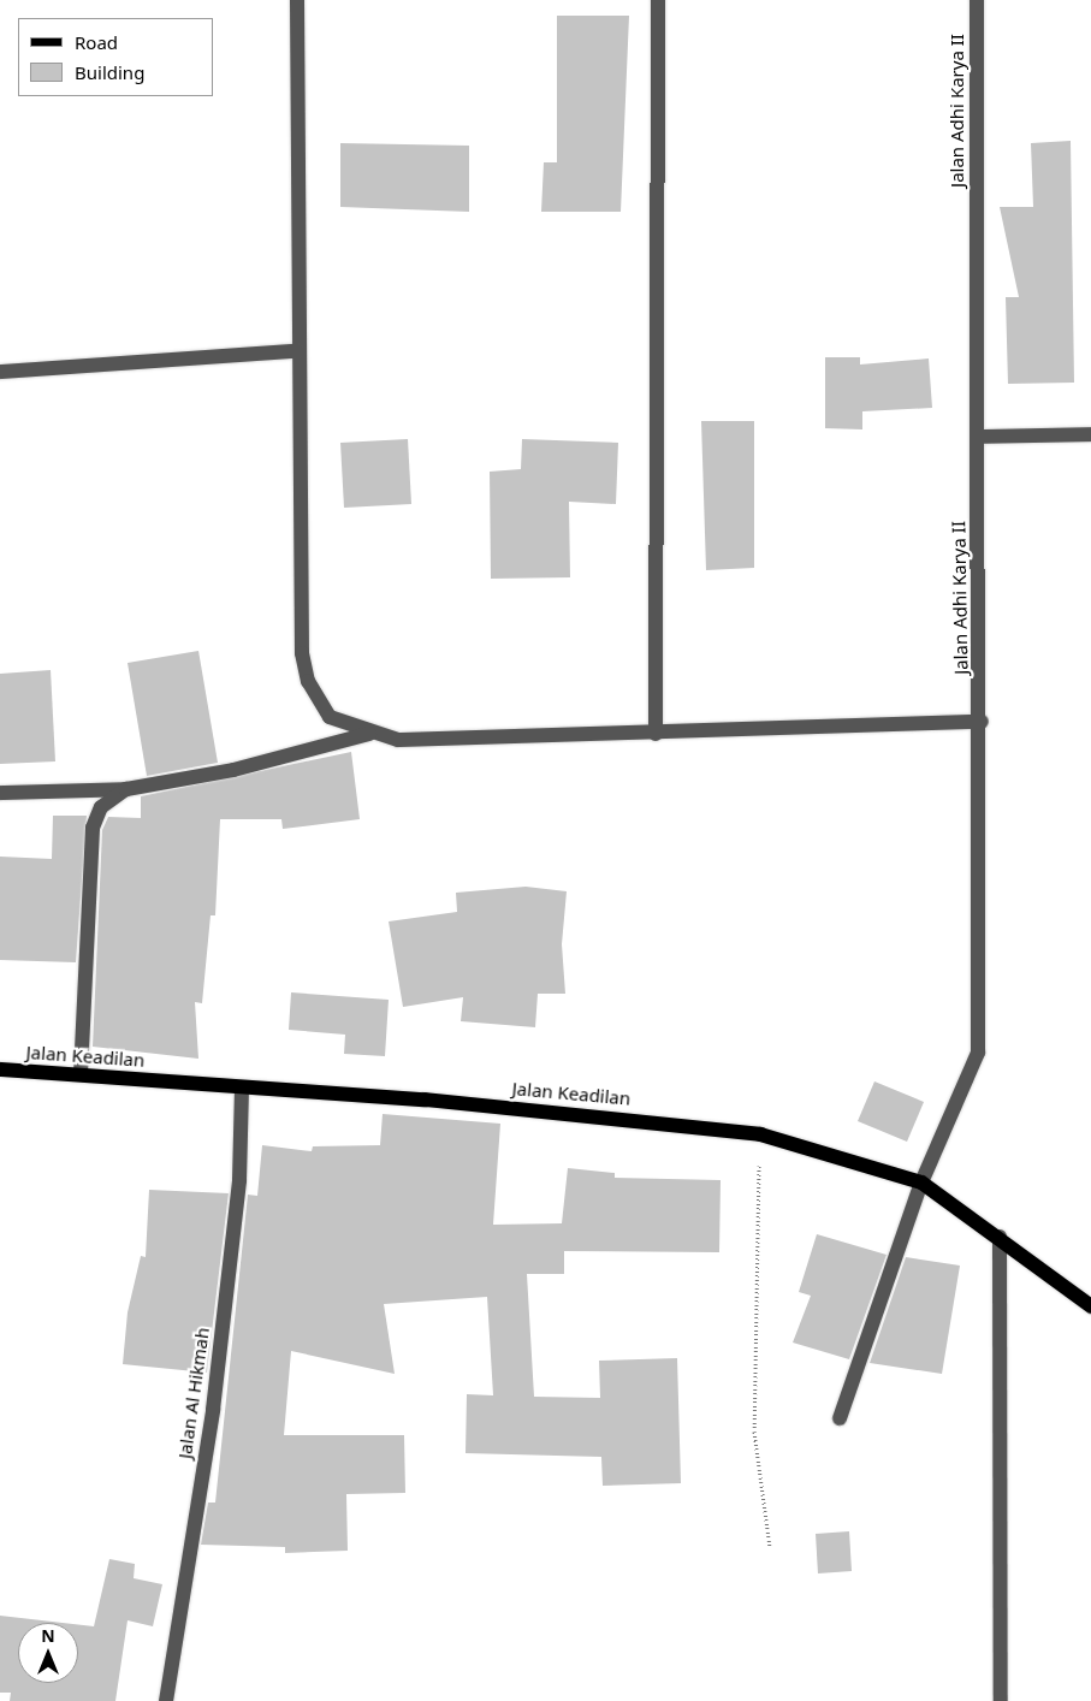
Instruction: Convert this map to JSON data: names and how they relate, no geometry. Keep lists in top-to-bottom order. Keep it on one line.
{"streets":{"main road":["Jalan Keadilan"],"street":["Jalan Adhi Karya II","Jalan Al Hikmah"]},"crossings":[["Jalan Adhi Karya II","Jalan Keadilan"],["Jalan Keadilan","Jalan Al Hikmah"]],"legend":["Road","Building"],"north":"top"}
